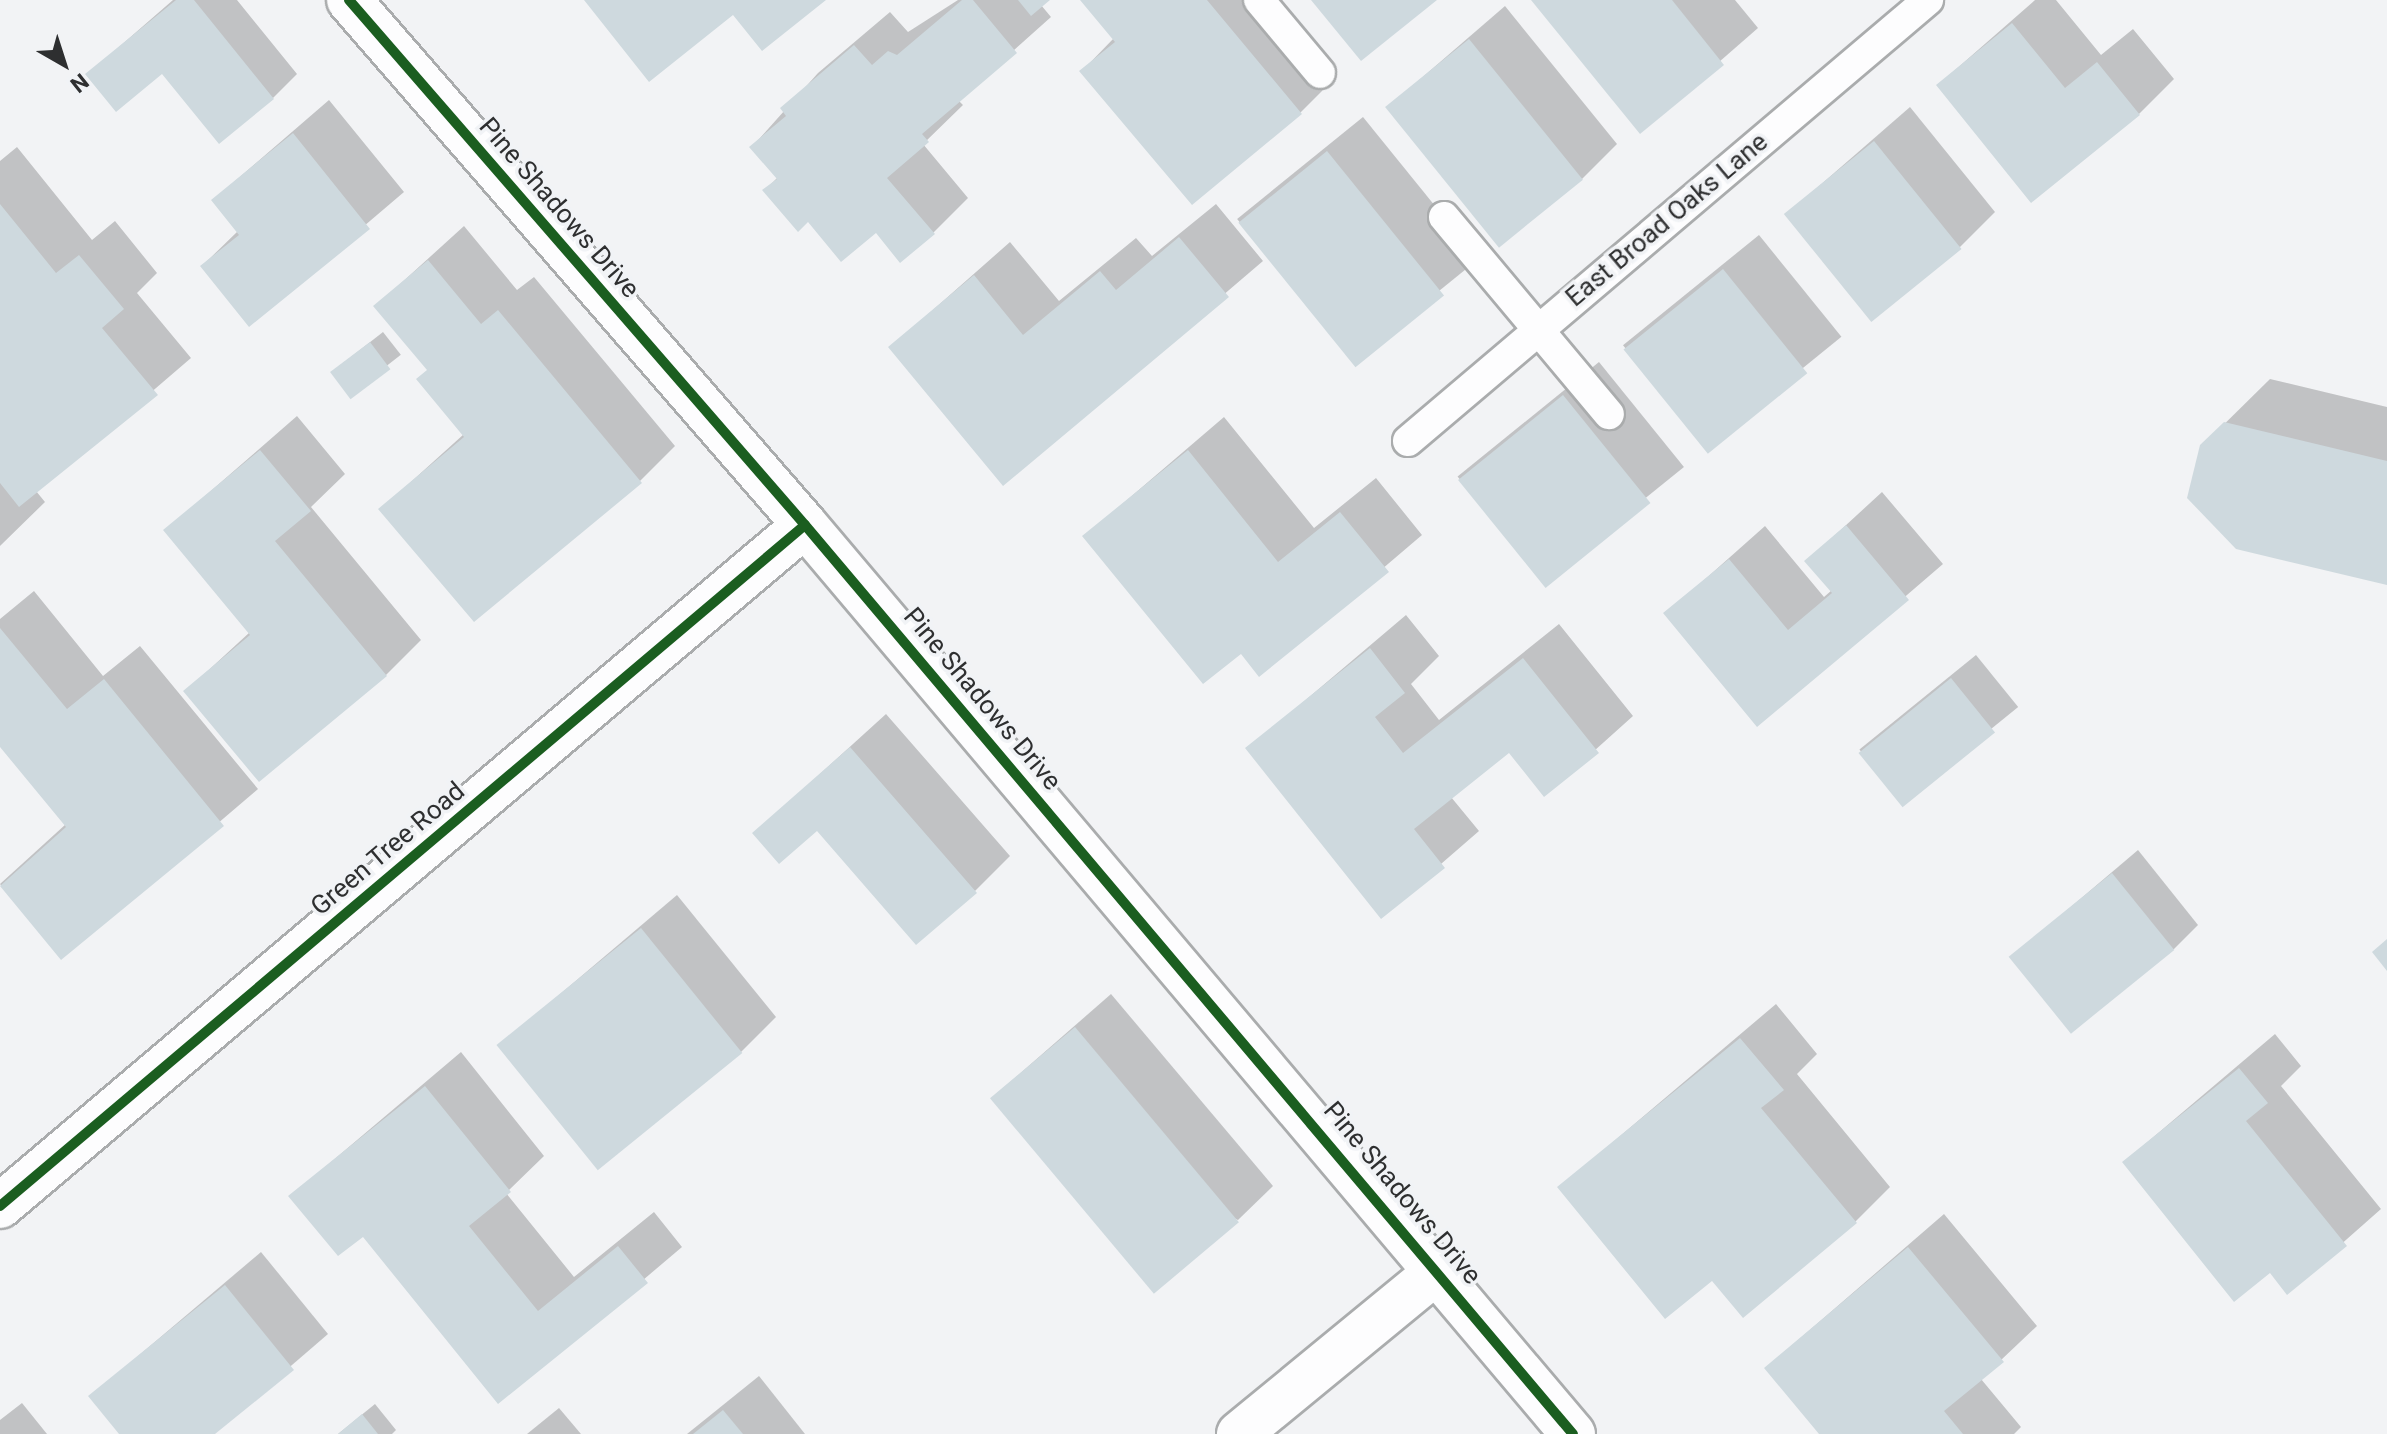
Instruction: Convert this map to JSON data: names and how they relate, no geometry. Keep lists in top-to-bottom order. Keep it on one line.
{"streets":{"street":["Pine Shadows Drive","Green Tree Road"],"lane":["East Broad Oaks Lane"]},"crossings":[["Pine Shadows Drive","Green Tree Road"]],"north":"bottom right"}
